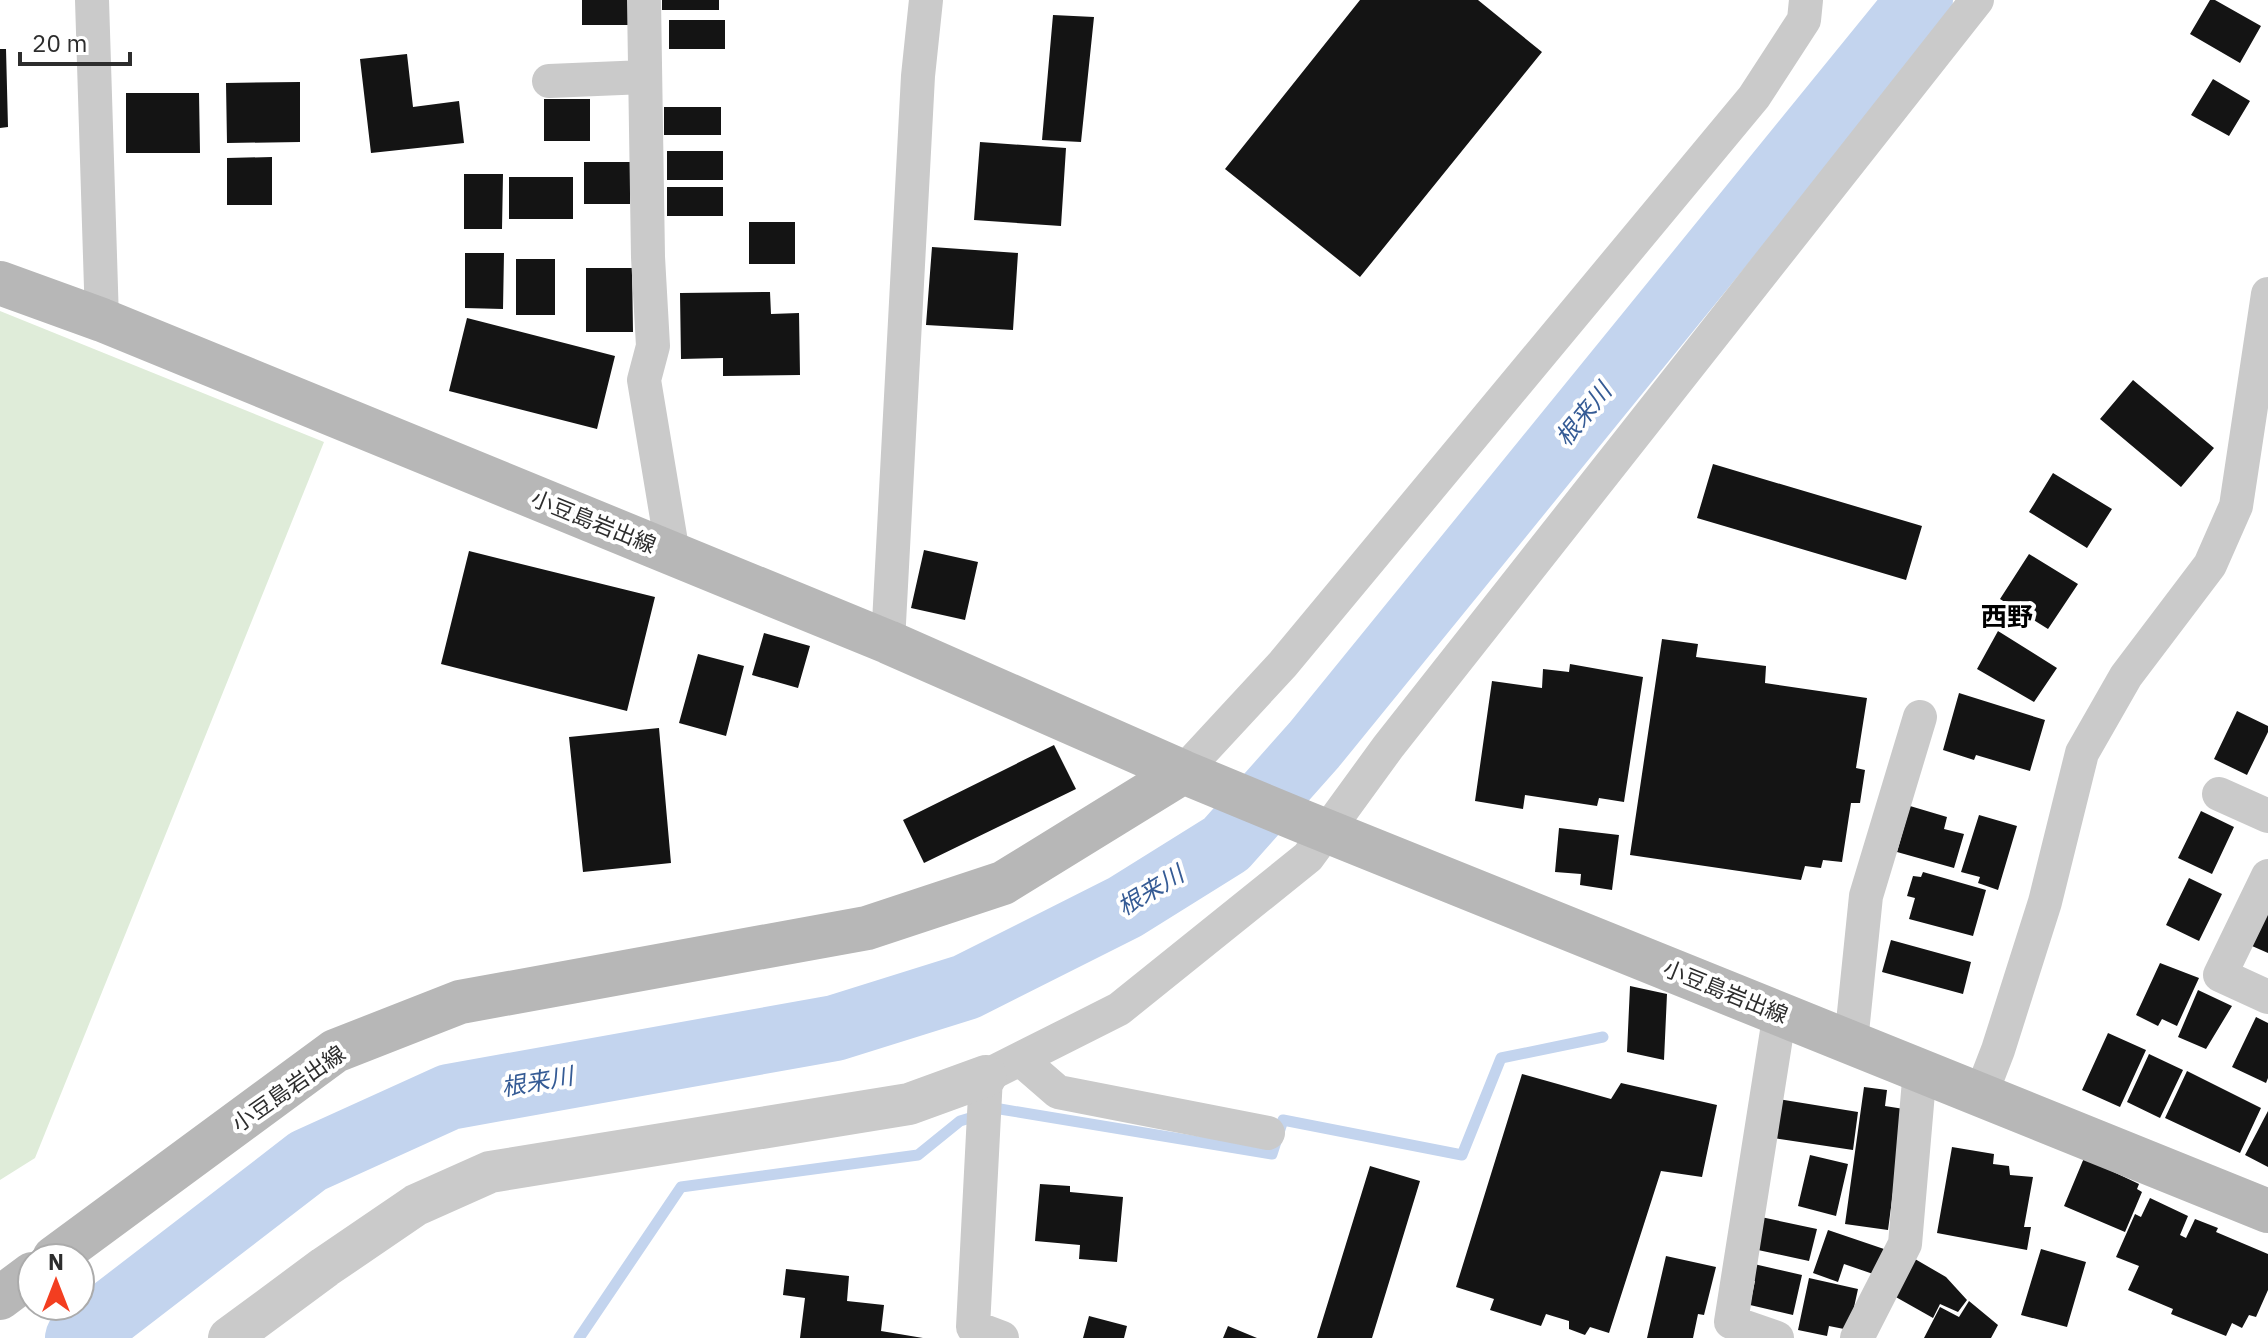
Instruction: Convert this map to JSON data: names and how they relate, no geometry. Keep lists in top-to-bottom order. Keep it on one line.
{"streets":{"main road":["小豆島岩出線"]},"districts":["西野"],"water":["根来川"],"scale_bar":"20 m","north":"top"}
